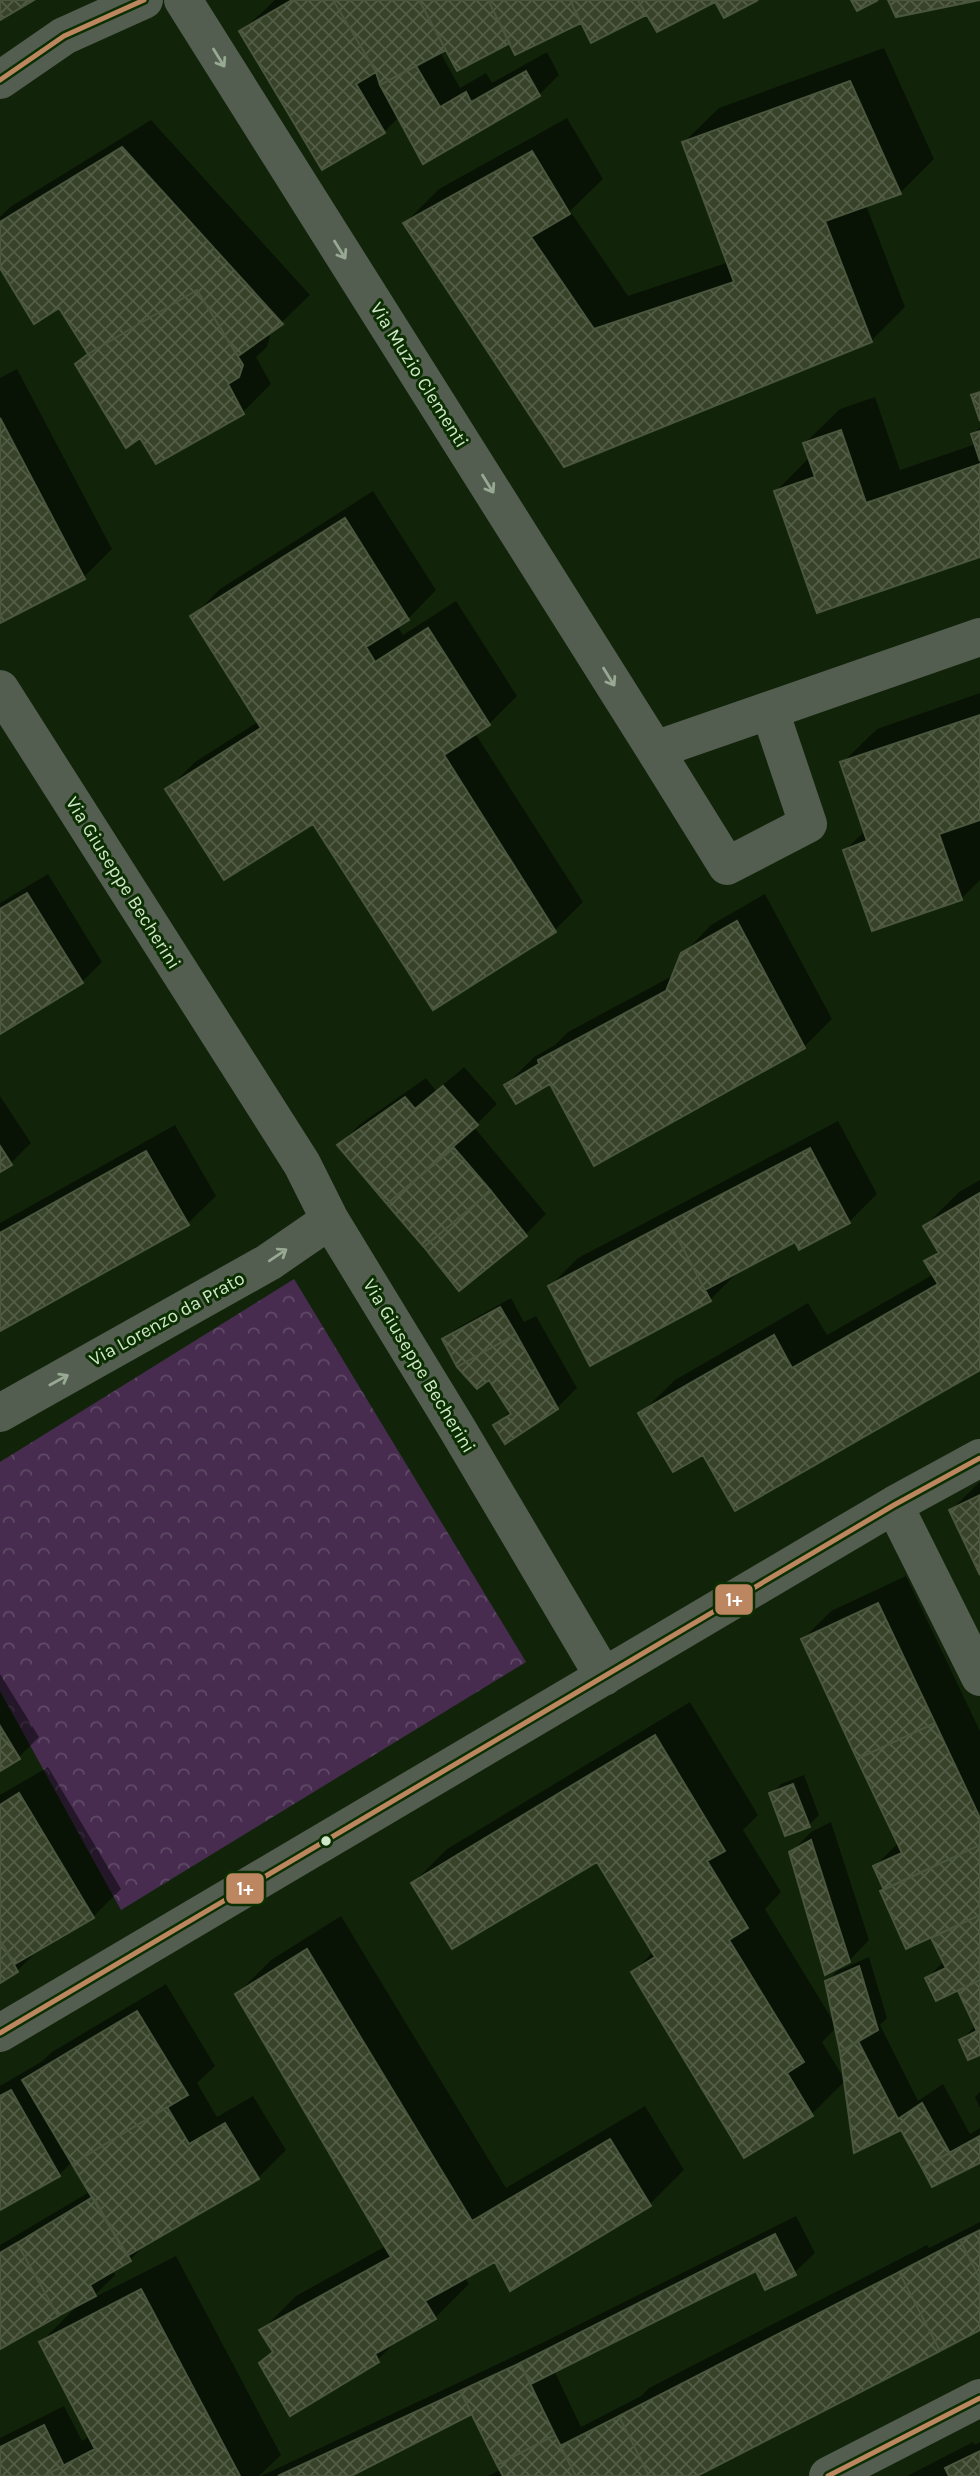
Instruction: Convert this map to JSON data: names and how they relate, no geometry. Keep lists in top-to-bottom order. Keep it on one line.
{"streets":{"street":["Via Muzio Clementi","Via Giuseppe Becherini","Via Lorenzo da Prato"]},"crossings":[["Via Giuseppe Becherini","Via Lorenzo da Prato"]],"one_way":["Via Muzio Clementi","Via Lorenzo da Prato"],"lines":["transit line 1+"]}
